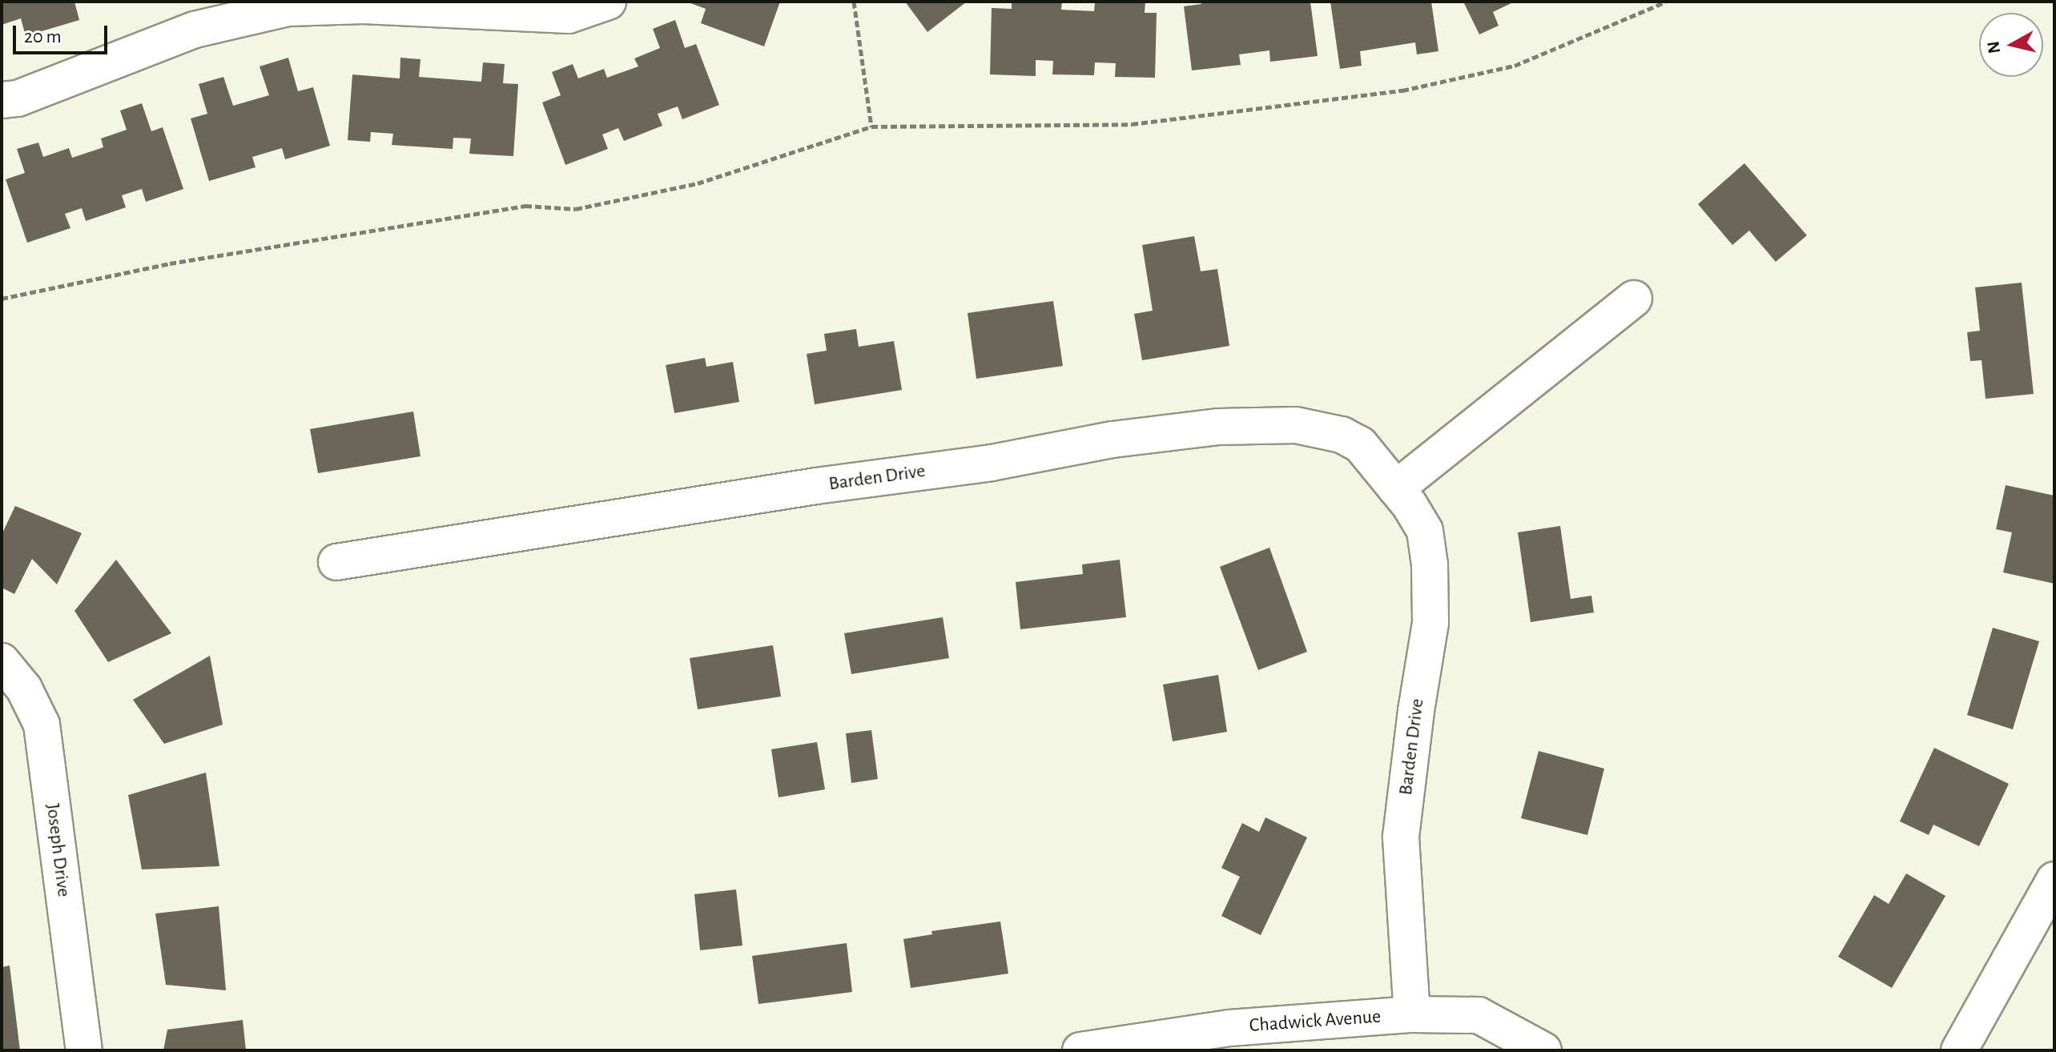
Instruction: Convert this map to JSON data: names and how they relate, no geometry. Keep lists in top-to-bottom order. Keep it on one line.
{"streets":{"street":["Barden Drive","Joseph Drive","Chadwick Avenue"]},"crossings":[["Barden Drive","Chadwick Avenue"]],"scale_bar":"20 m","north":"left"}
